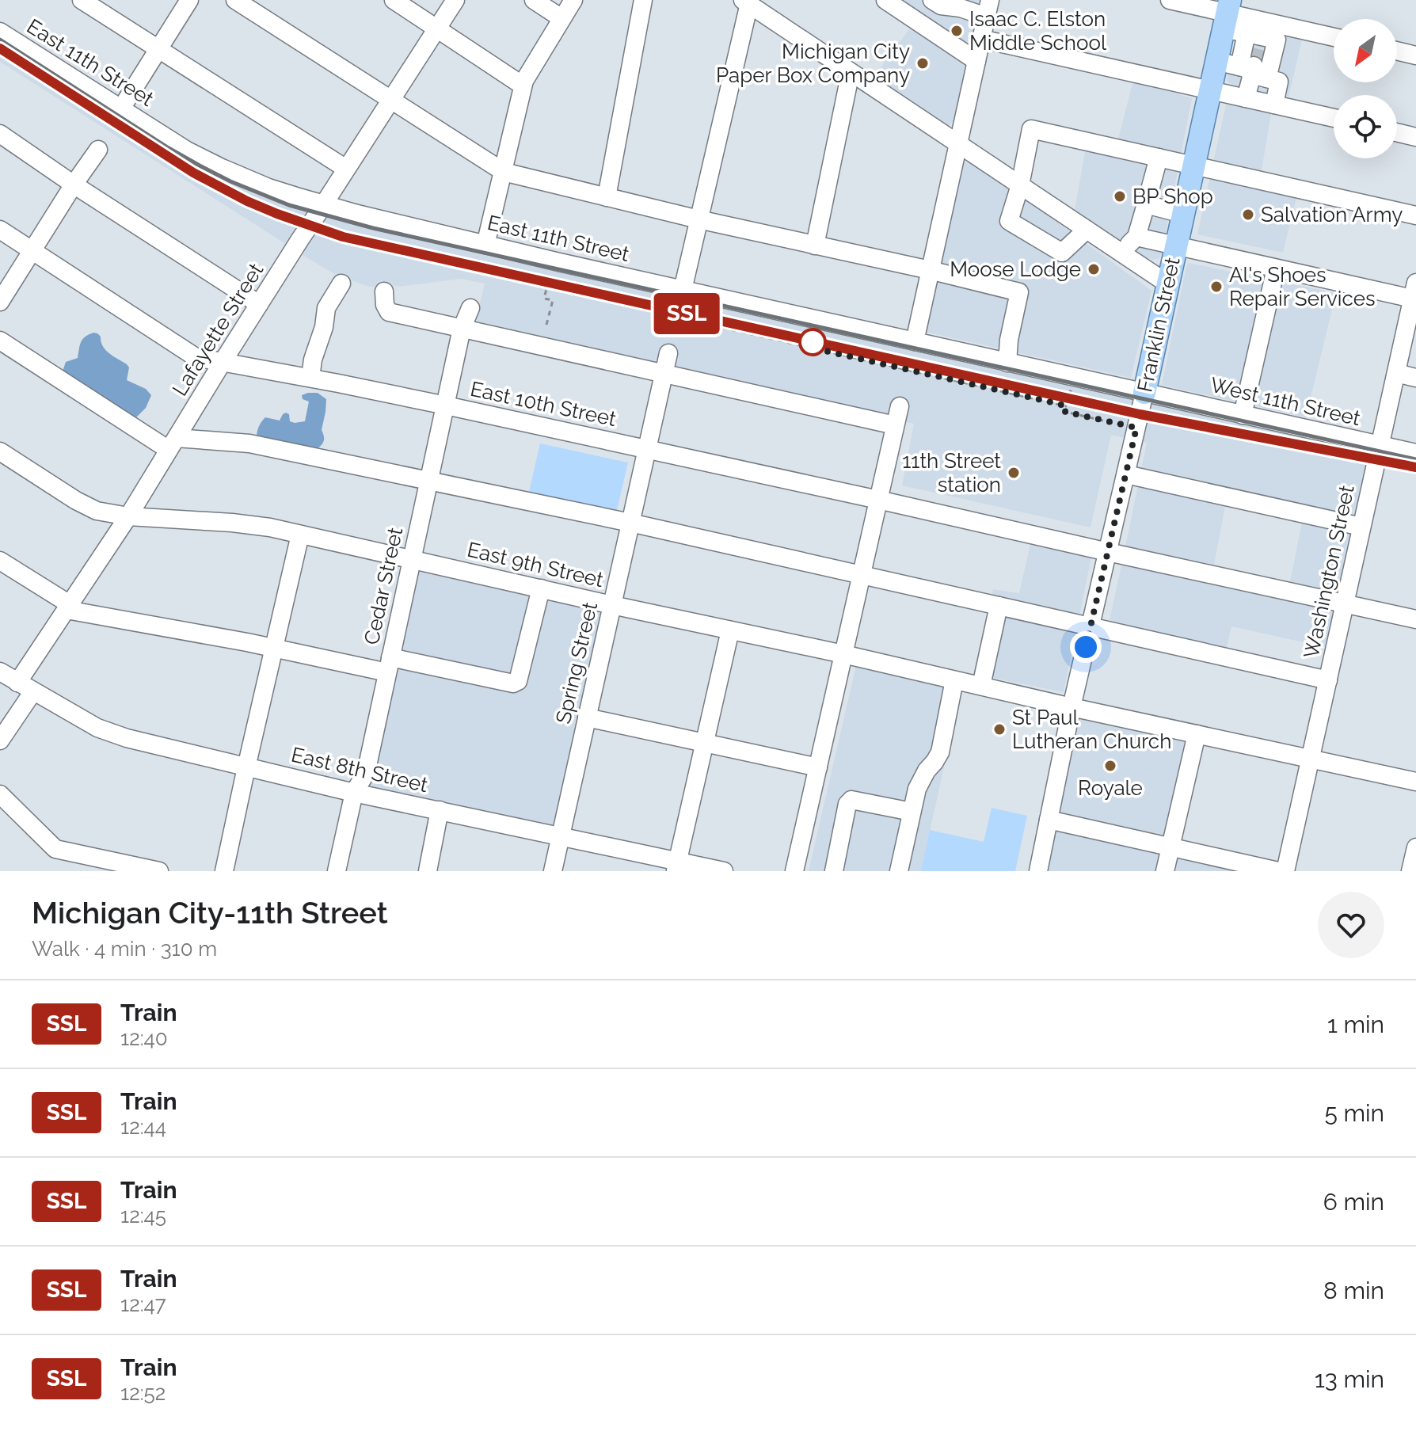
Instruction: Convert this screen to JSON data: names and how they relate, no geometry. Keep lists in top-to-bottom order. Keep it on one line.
{"streets":{"main road":["Franklin Street"],"street":["East 11th Street","Lafayette Street","West 11th Street","East 10th Street","East 9th Street","Washington Street","Cedar Street","Spring Street","East 8th Street"]},"crossings":[["East 11th Street","Franklin Street"],["East 11th Street","Lafayette Street"],["East 11th Street","West 11th Street"],["Franklin Street","West 11th Street"],["Franklin Street","East 10th Street"],["Franklin Street","East 9th Street"],["Lafayette Street","East 10th Street"],["Lafayette Street","East 9th Street"],["Lafayette Street","East 8th Street"],["West 11th Street","Washington Street"],["East 10th Street","Washington Street"],["East 10th Street","Cedar Street"],["East 10th Street","Spring Street"],["East 9th Street","Washington Street"],["East 9th Street","Cedar Street"],["East 9th Street","Spring Street"],["Cedar Street","East 8th Street"],["Spring Street","East 8th Street"]],"places":["Isaac C. Elston Middle School","Michigan City Paper Box Company","BP Shop","Salvation Army","Moose Lodge","Al's Shoes Repair Services","11th Street station","St Paul Lutheran Church","Royale"],"north":"bottom left","page":{"on_map":"SSL","heading":["Michigan City-11th Street","Walk · 4 min · 310 m"],"list":[{"mark":"SSL","name":"Train","note":"12:40","value":"1 min"},{"mark":"SSL","name":"Train","note":"12:44","value":"5 min"},{"mark":"SSL","name":"Train","note":"12:45","value":"6 min"},{"mark":"SSL","name":"Train","note":"12:47","value":"8 min"},{"mark":"SSL","name":"Train","note":"12:52","value":"13 min"}]}}
